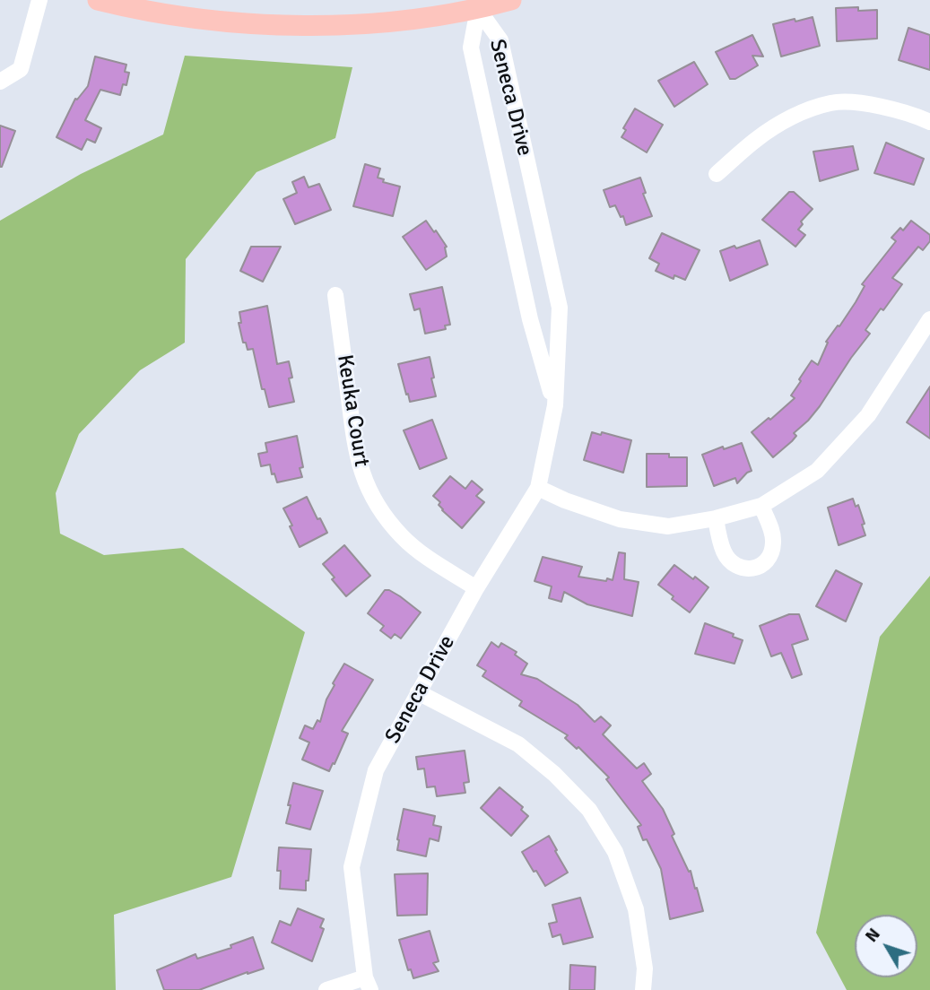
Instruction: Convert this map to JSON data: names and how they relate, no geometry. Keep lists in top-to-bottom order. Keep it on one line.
{"streets":{"street":["Seneca Drive","Keuka Court"]},"crossings":[["Seneca Drive","Keuka Court"]],"north":"top left"}
